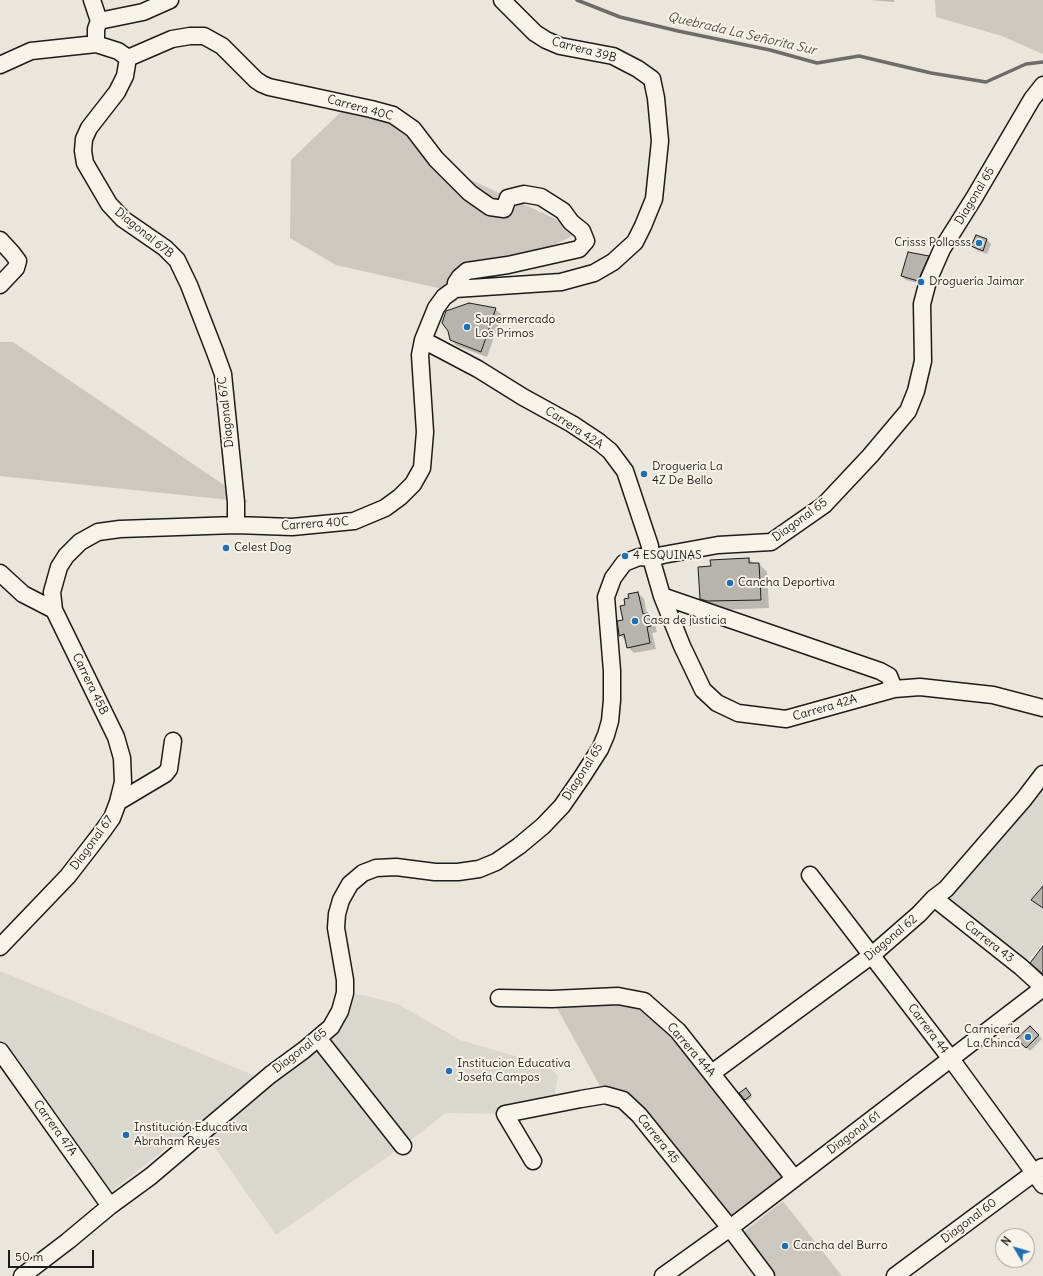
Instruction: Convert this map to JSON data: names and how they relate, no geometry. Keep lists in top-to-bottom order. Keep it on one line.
{"streets":{"street":["Carrera 39B","Carrera 40C","Diagonal 65","Diagonal 67B","Diagonal 67C","Carrera 42A","Carrera 45B","Diagonal 67","Diagonal 62","Carrera 43","Carrera 44","Carrera 44A","Carrera 47A","Diagonal 61","Carrera 45","Diagonal 60"]},"crossings":[["Carrera 39B","Carrera 40C"],["Carrera 40C","Diagonal 67B"],["Carrera 40C","Diagonal 67C"],["Carrera 40C","Carrera 42A"],["Carrera 40C","Carrera 45B"],["Diagonal 65","Carrera 42A"],["Diagonal 65","Carrera 47A"],["Diagonal 67B","Diagonal 67C"],["Carrera 45B","Diagonal 67"],["Diagonal 62","Carrera 43"],["Diagonal 62","Carrera 44"],["Diagonal 62","Carrera 44A"],["Carrera 43","Diagonal 61"],["Carrera 44","Diagonal 61"],["Carrera 44","Diagonal 60"],["Carrera 44A","Diagonal 61"],["Diagonal 61","Carrera 45"]],"water":["Quebrada La Señorita Sur"],"places":["Crisss Pollosss","Droguería Jaimar","Supermercado Los Primos","Droguería La 4Z De Bello","Celest Dog","4 ESQUINAS","Cancha Deportiva","Casa de justicia","Carniceria La Chinca","Institucion Educativa Josefa Campos","Institución Educativa Abraham Reyes","Cancha del Burro"],"scale_bar":"50 m","north":"top left"}
